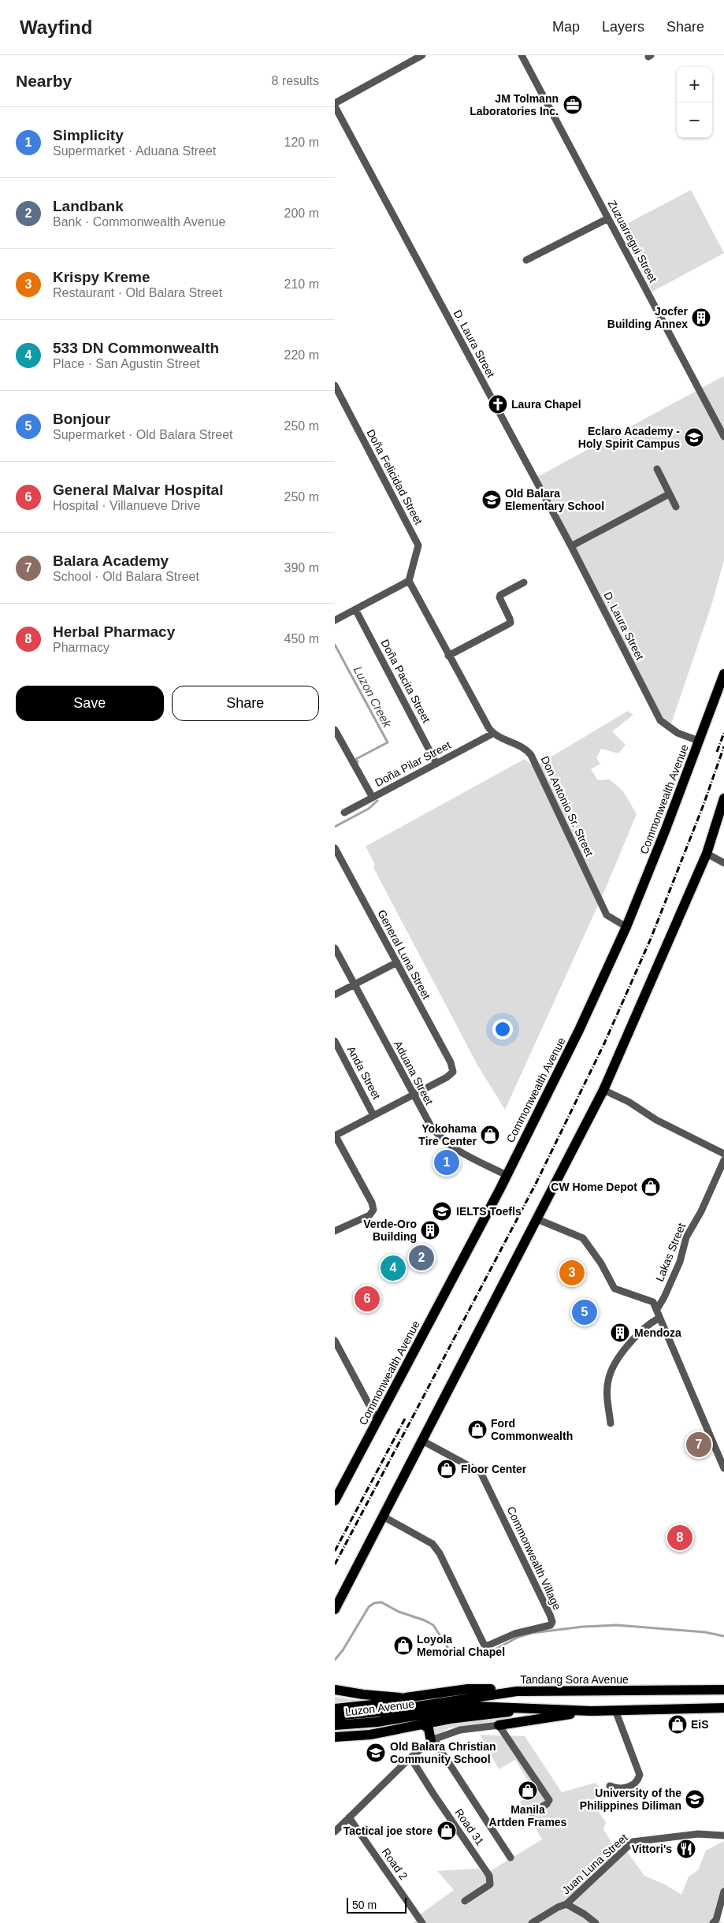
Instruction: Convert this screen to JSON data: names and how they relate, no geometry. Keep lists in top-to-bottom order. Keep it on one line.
{"streets":{"main road":["Commonwealth Avenue","Tandang Sora Avenue","Luzon Avenue"],"street":["Zuzuarregui Street","D. Laura Street","Doña Felicidad Street","Doña Pacita Street","Doña Pilar Street","Don Antonio Sr. Street","General Luna Street","Anda Street","Aduana Street","Lakas Street","Commonwealth Village","Road 31","Road 2","Juan Luna Street"]},"crossings":[["D. Laura Street","Commonwealth Avenue"],["Doña Pacita Street","Doña Pilar Street"],["Doña Pilar Street","Don Antonio Sr. Street"],["Commonwealth Avenue","Don Antonio Sr. Street"],["Commonwealth Avenue","Aduana Street"],["General Luna Street","Aduana Street"],["Tandang Sora Avenue","Luzon Avenue"]],"water":["Luzon Creek"],"places":{"office":["JM Tolmann Laboratories Inc."],"building":["Jocfer Building Annex","Verde-Oro Building","Mendoza"],"church":["Laura Chapel"],"school or university":["Eclaro Academy - Holy Spirit Campus","Old Balara Elementary School","IELTS Toefls","Old Balara Christian Community School","University of the Philippines Diliman"],"shop":["Yokohama Tire Center","CW Home Depot","Ford Commonwealth","Floor Center","Loyola Memorial Chapel","EiS","Manila Artden Frames","Tactical joe store"],"restaurant":["Vittori's"]},"scale_bar":"50 m","page":{"header":"Wayfind","nav":["Map","Layers","Share"],"heading":["Nearby","8 results"],"map_buttons":["+","−"],"list":[{"mark":"1","name":"Simplicity","note":"Supermarket · Aduana Street","value":"120 m"},{"mark":"2","name":"Landbank","note":"Bank · Commonwealth Avenue","value":"200 m"},{"mark":"3","name":"Krispy Kreme","note":"Restaurant · Old Balara Street","value":"210 m"},{"mark":"4","name":"533 DN Commonwealth","note":"Place · San Agustin Street","value":"220 m"},{"mark":"5","name":"Bonjour","note":"Supermarket · Old Balara Street","value":"250 m"},{"mark":"6","name":"General Malvar Hospital","note":"Hospital · Villanueve Drive","value":"250 m"},{"mark":"7","name":"Balara Academy","note":"School · Old Balara Street","value":"390 m"},{"mark":"8","name":"Herbal Pharmacy","note":"Pharmacy","value":"450 m"}],"buttons":["Save","Share"],"pins":["1","2","4","3","6","5","7","8"],"scale":"50 m"}}
